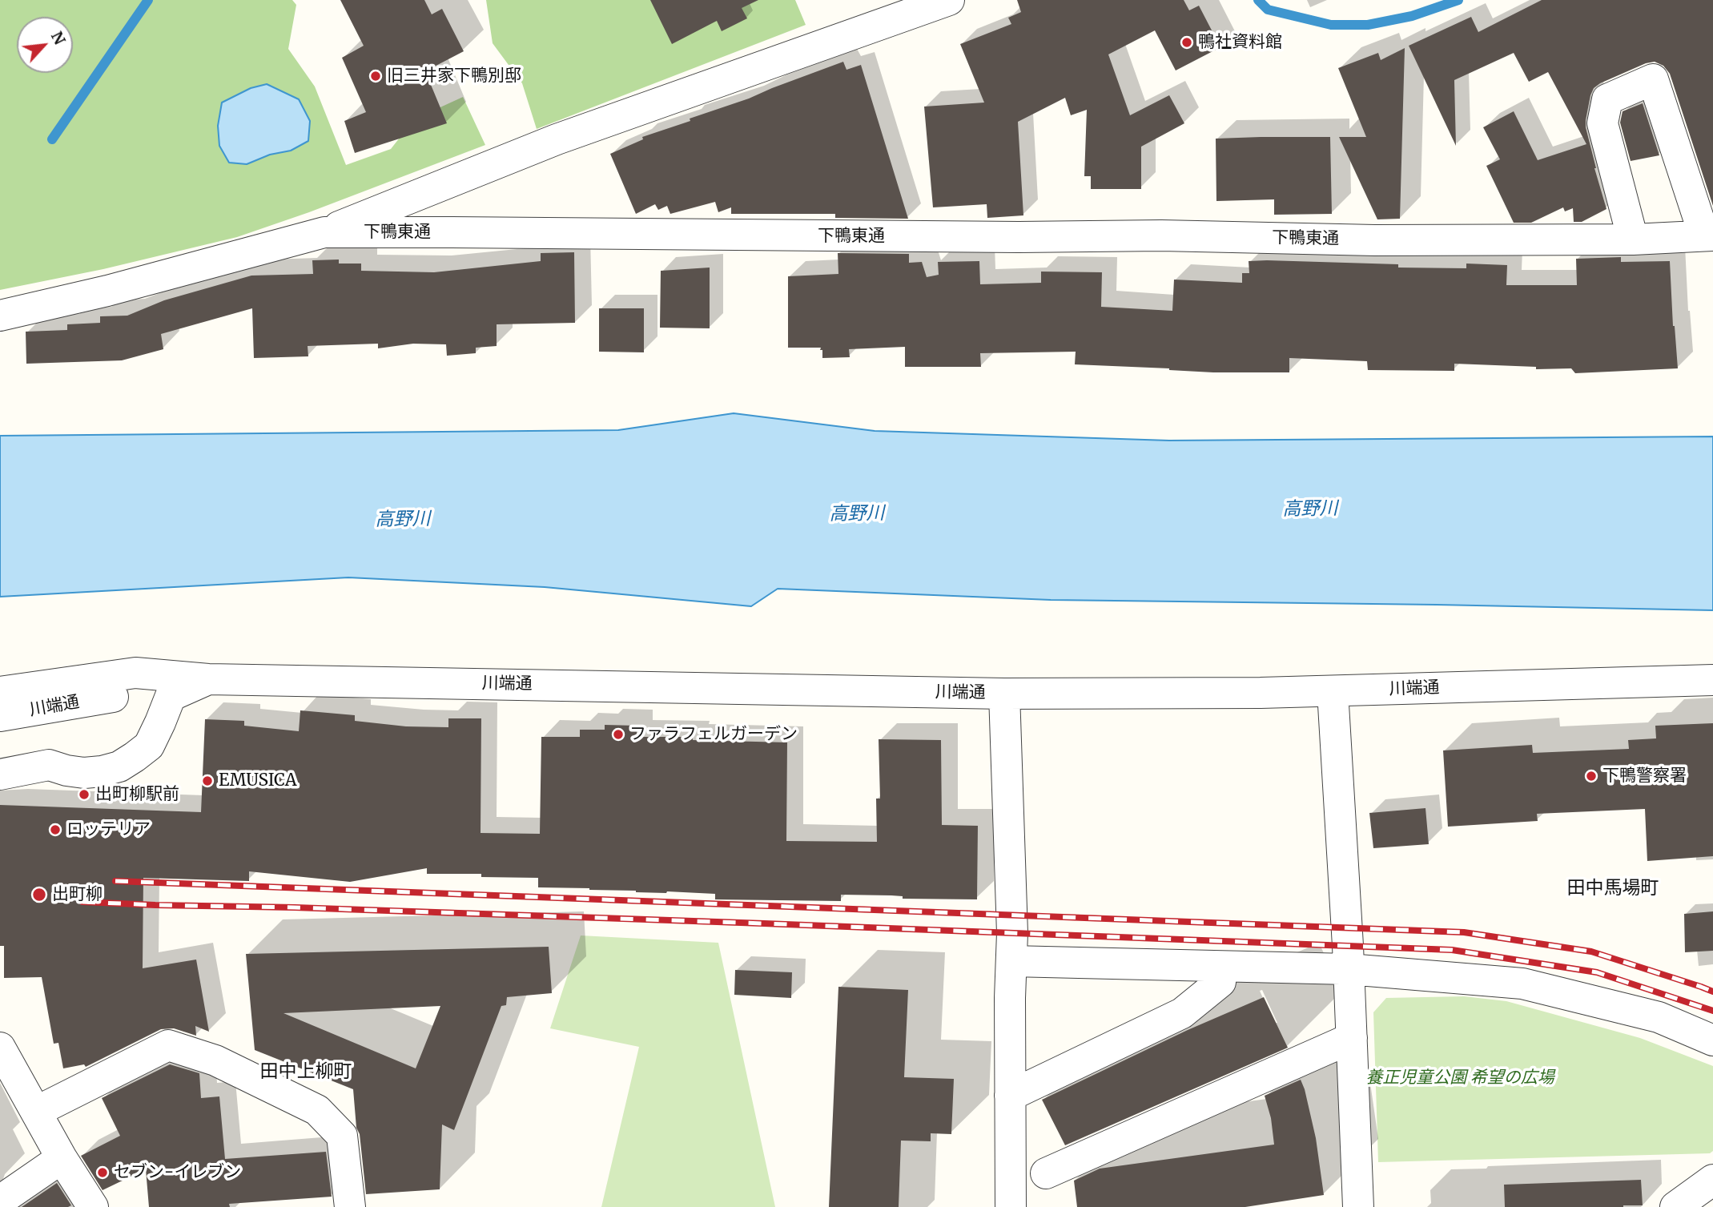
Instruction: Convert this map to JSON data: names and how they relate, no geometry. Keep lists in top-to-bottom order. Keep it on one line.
{"streets":{"street":["下鴨東通","川端通"]},"districts":["田中馬場町","田中上柳町"],"water":["高野川"],"parks":["養正児童公園 希望の広場"],"places":["鴨社資料館","旧三井家下鴨別邸","ファラフェルガーデン","下鴨警察署","EMUSICA","出町柳駅前","ロッテリア","出町柳","セブン-イレブン"],"north":"top right"}
